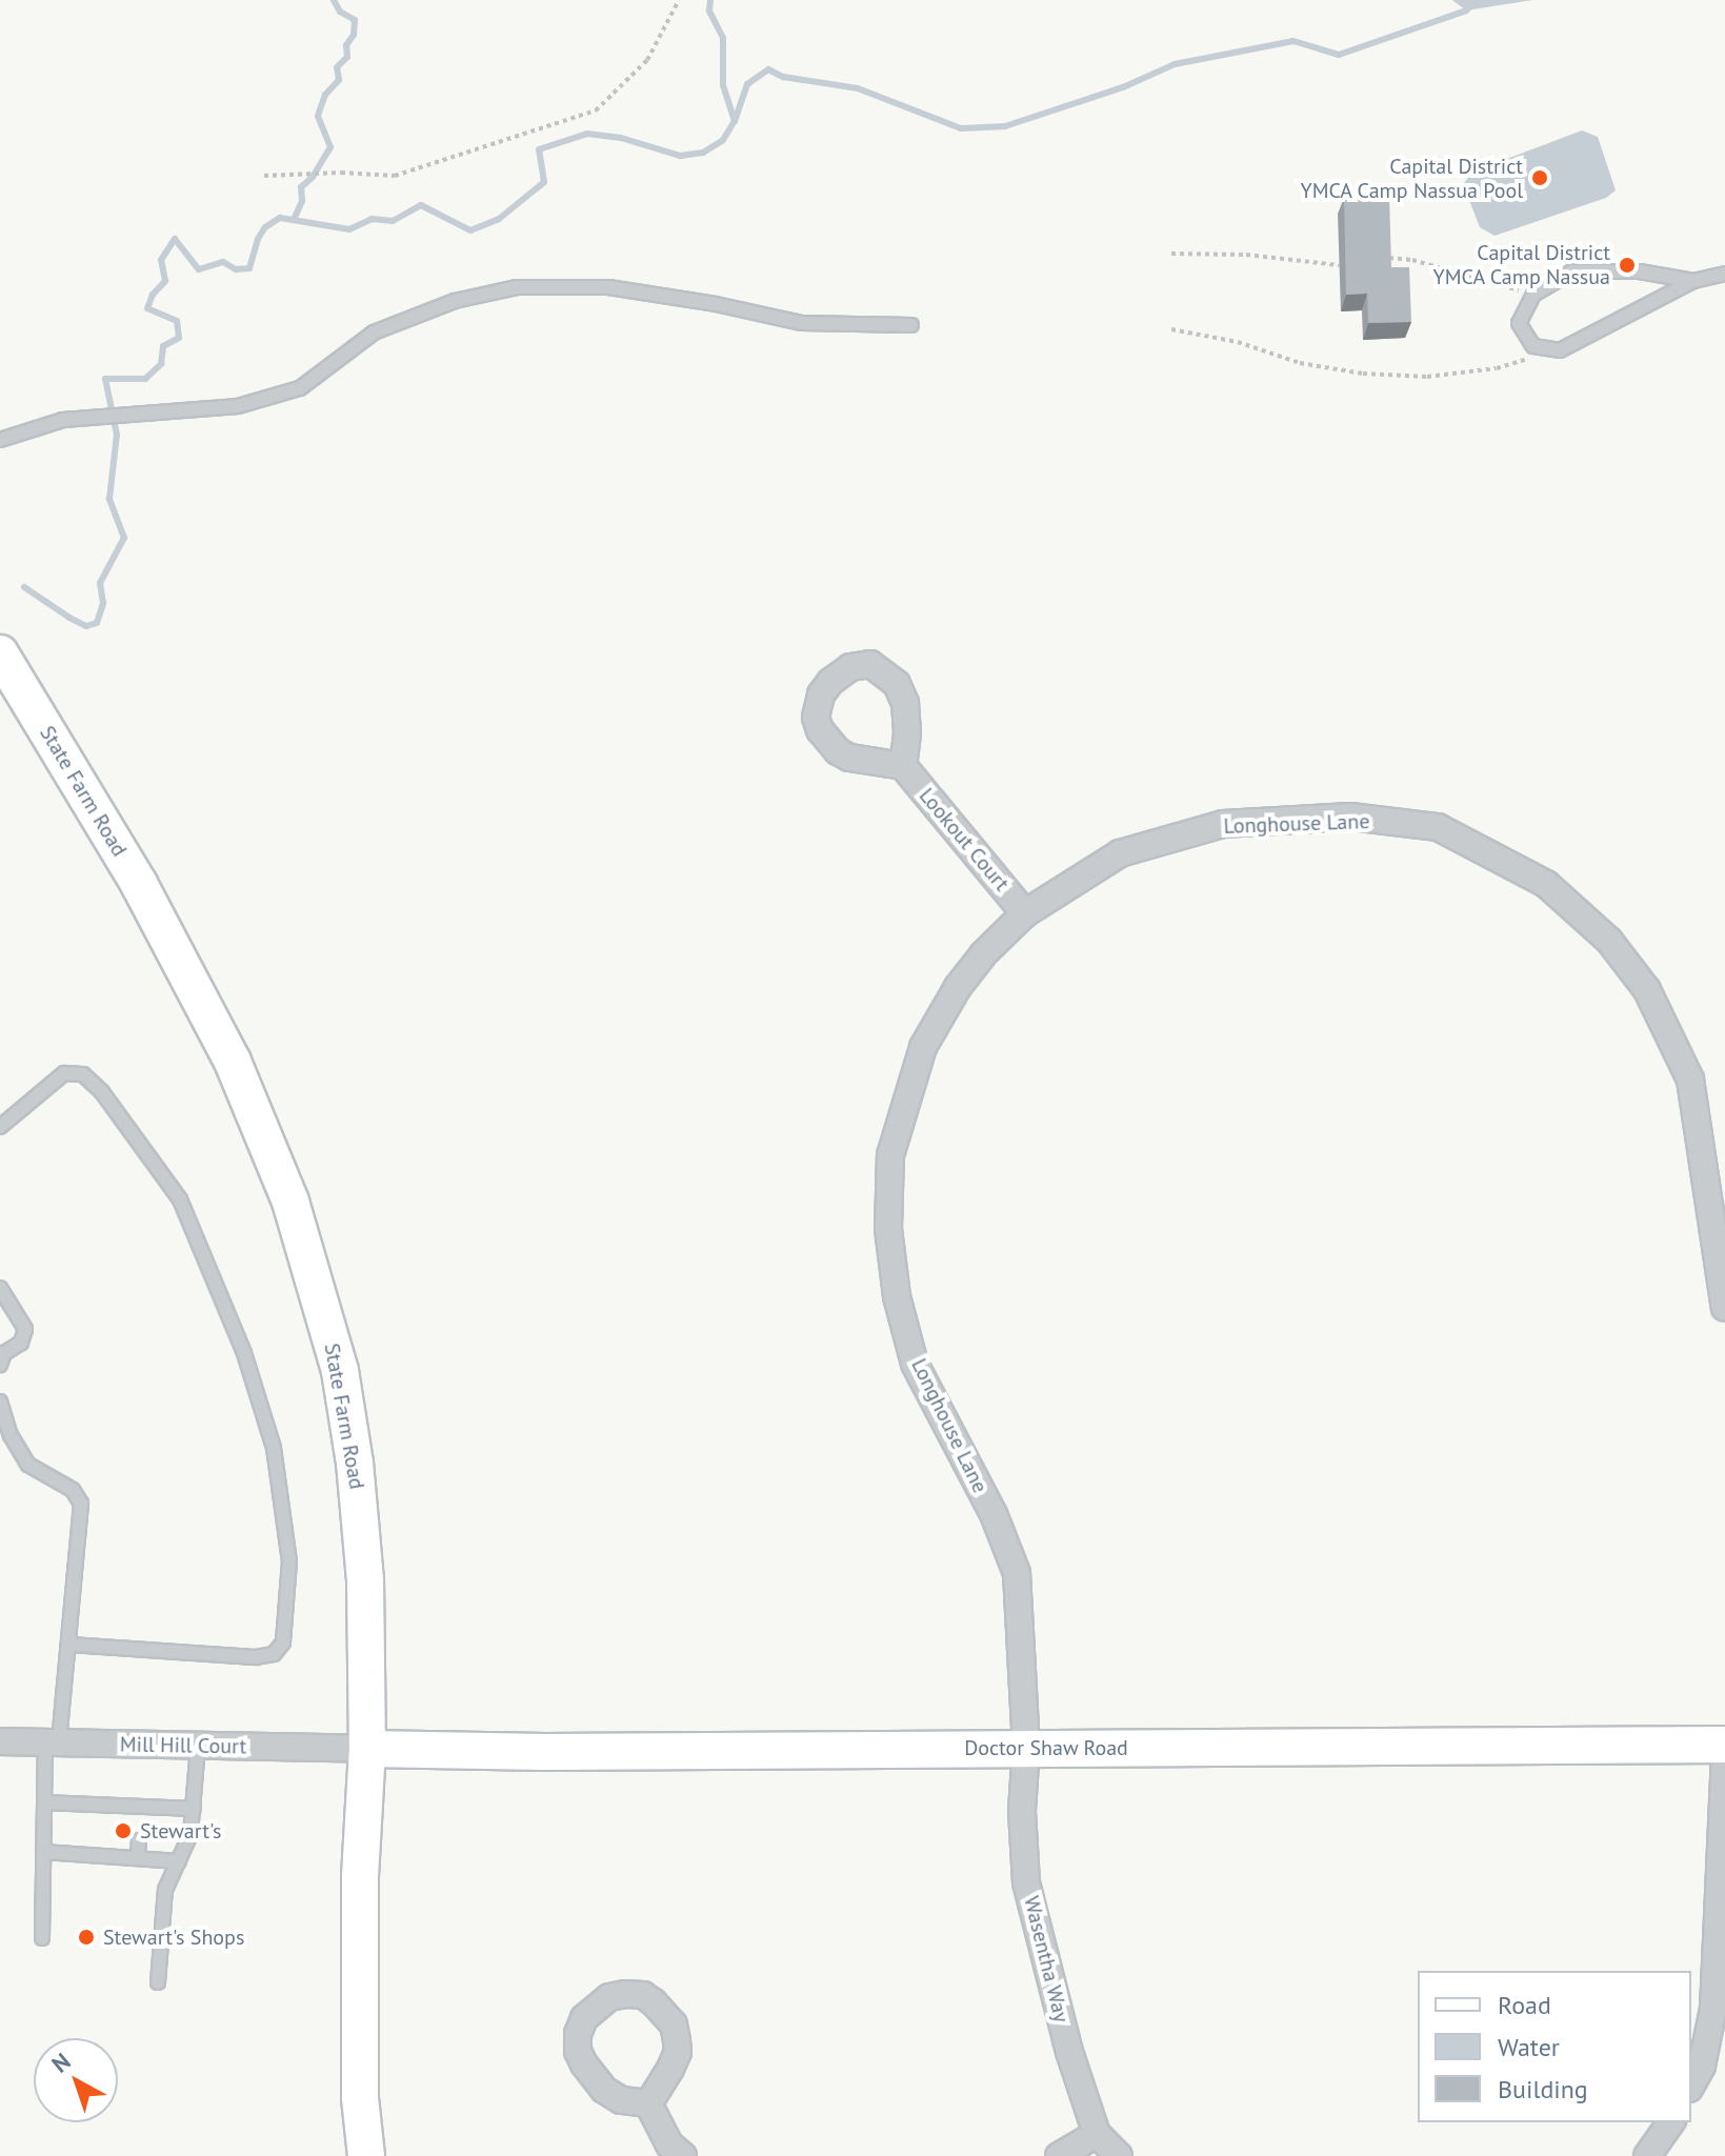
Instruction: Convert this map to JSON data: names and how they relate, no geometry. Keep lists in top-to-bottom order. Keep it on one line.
{"streets":{"main road":["State Farm Road","Doctor Shaw Road"],"street":["Longhouse Lane","Lookout Court","Mill Hill Court","Wasentha Way"]},"crossings":[["State Farm Road","Mill Hill Court"],["State Farm Road","Doctor Shaw Road"],["Longhouse Lane","Lookout Court"],["Longhouse Lane","Doctor Shaw Road"],["Longhouse Lane","Wasentha Way"],["Mill Hill Court","Doctor Shaw Road"],["Doctor Shaw Road","Wasentha Way"]],"places":["Capital District YMCA Camp Nassua Pool","Capital District YMCA Camp Nassua","Stewart's","Stewart's Shops"],"legend":["Road","Water","Building"],"north":"top left"}
